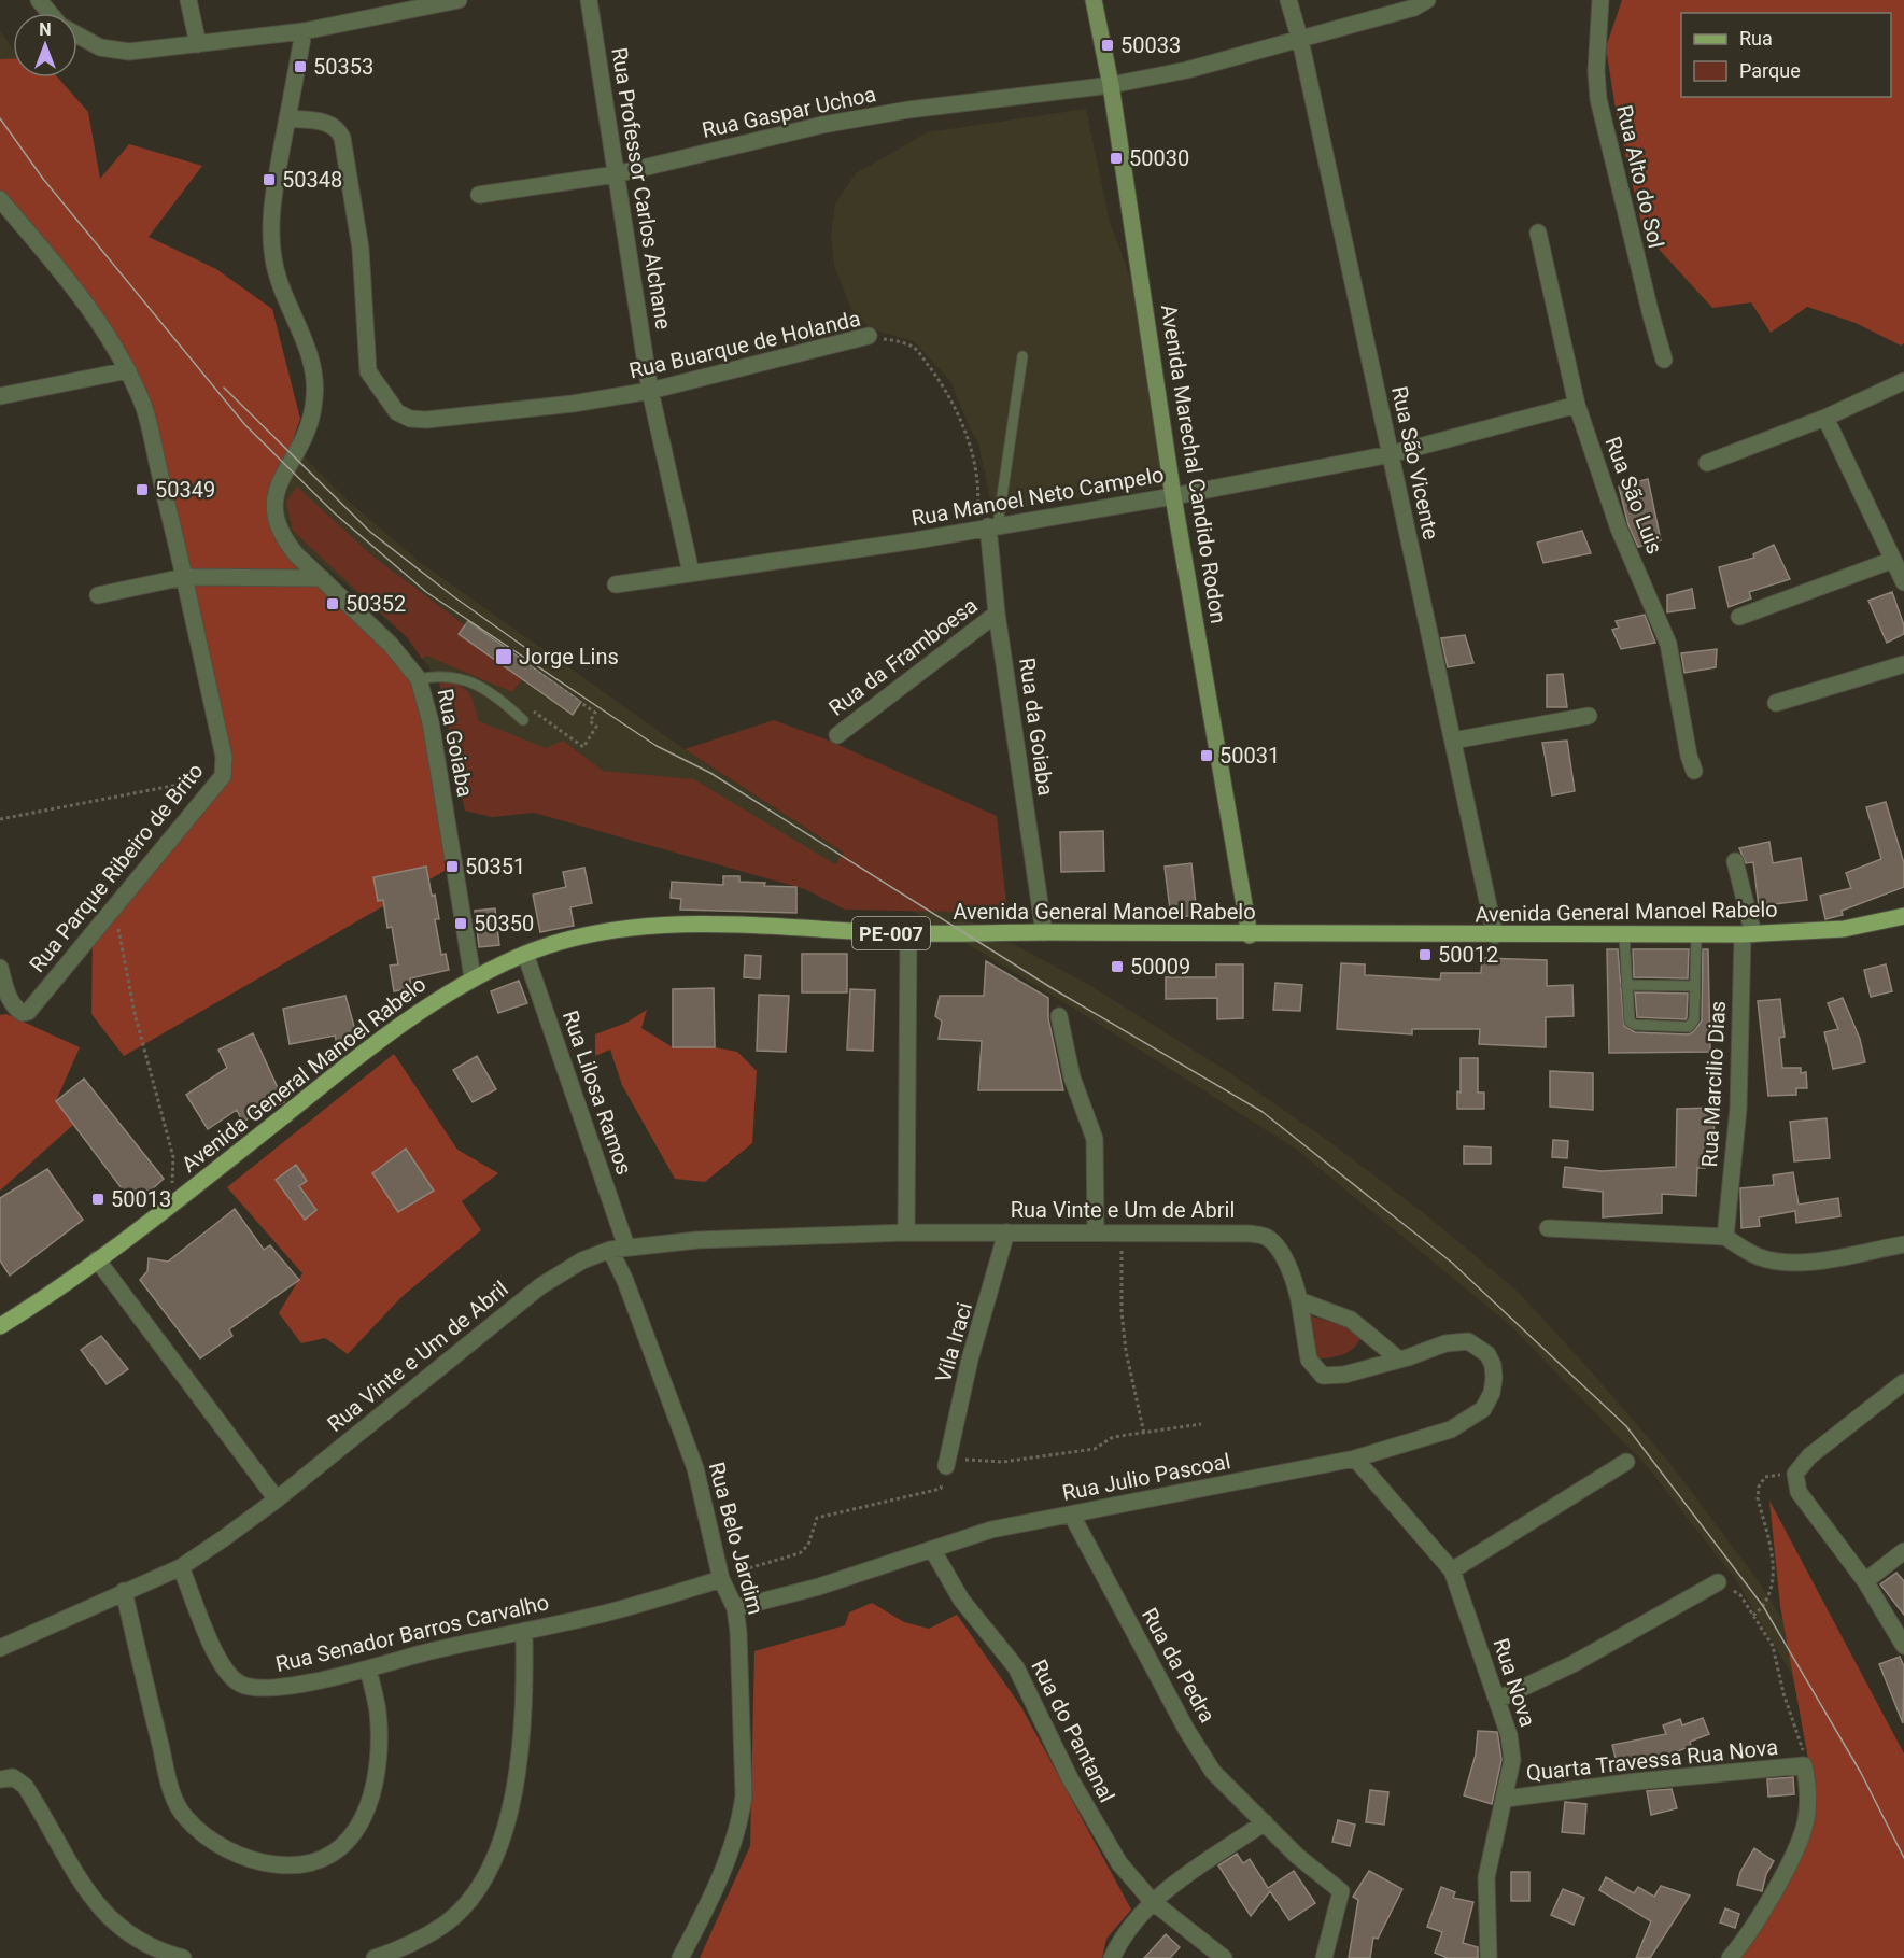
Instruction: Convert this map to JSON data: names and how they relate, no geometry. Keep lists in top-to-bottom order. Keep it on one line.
{"streets":{"main road":["Avenida General Manoel Rabelo","PE-007"],"street":["Rua Gaspar Uchoa","Rua Alto do Sol","Rua Professor Carlos Alchane","Rua Buarque de Holanda","Rua São Vicente","Avenida Marechal Candido Rodon","Rua São Luis","Rua Manoel Neto Campelo","Rua da Framboesa","Rua da Goiaba","Rua Goiaba","Rua Parque Ribeiro de Brito","Rua Marcilio Dias","Rua Lilosa Ramos","Rua Vinte e Um de Abril","Vila Iraci","Rua Julio Pascoal","Rua Belo Jardim","Rua Senador Barros Carvalho","Rua da Pedra","Rua Nova","Rua do Pantanal","Quarta Travessa Rua Nova"]},"crossings":[["Rua Gaspar Uchoa","Rua Professor Carlos Alchane"],["Rua Gaspar Uchoa","Rua São Vicente"],["Rua Gaspar Uchoa","Avenida Marechal Candido Rodon"],["Rua Professor Carlos Alchane","Rua Buarque de Holanda"],["Rua Professor Carlos Alchane","Rua Manoel Neto Campelo"],["Rua Buarque de Holanda","Rua Manoel Neto Campelo"],["Rua Buarque de Holanda","Rua da Goiaba"],["Rua Buarque de Holanda","Rua Goiaba"],["Rua São Vicente","Rua Manoel Neto Campelo"],["Rua São Vicente","Avenida General Manoel Rabelo"],["Avenida Marechal Candido Rodon","Rua Manoel Neto Campelo"],["Avenida Marechal Candido Rodon","Avenida General Manoel Rabelo"],["Rua São Luis","Rua Manoel Neto Campelo"],["Rua Manoel Neto Campelo","Rua da Goiaba"],["Rua da Framboesa","Rua da Goiaba"],["Rua da Goiaba","Avenida General Manoel Rabelo"],["Rua Goiaba","Avenida General Manoel Rabelo"],["Avenida General Manoel Rabelo","Rua Marcilio Dias"],["Avenida General Manoel Rabelo","Rua Lilosa Ramos"],["Rua Lilosa Ramos","Rua Vinte e Um de Abril"],["Rua Lilosa Ramos","Rua Belo Jardim"],["Rua Vinte e Um de Abril","Vila Iraci"],["Rua Vinte e Um de Abril","Rua Julio Pascoal"],["Rua Vinte e Um de Abril","Rua Belo Jardim"],["Rua Vinte e Um de Abril","Rua Senador Barros Carvalho"],["Rua Julio Pascoal","Rua Belo Jardim"],["Rua Julio Pascoal","Rua da Pedra"],["Rua Julio Pascoal","Rua Nova"],["Rua Julio Pascoal","Rua do Pantanal"],["Rua Belo Jardim","Rua Senador Barros Carvalho"],["Rua Nova","Quarta Travessa Rua Nova"]],"places":{"transit":["50033","50353","50030","50348","50349","50352","Jorge Lins","50031","50351","50350","50012","50009","50013"]},"legend":["Rua","Parque"],"north":"top"}
